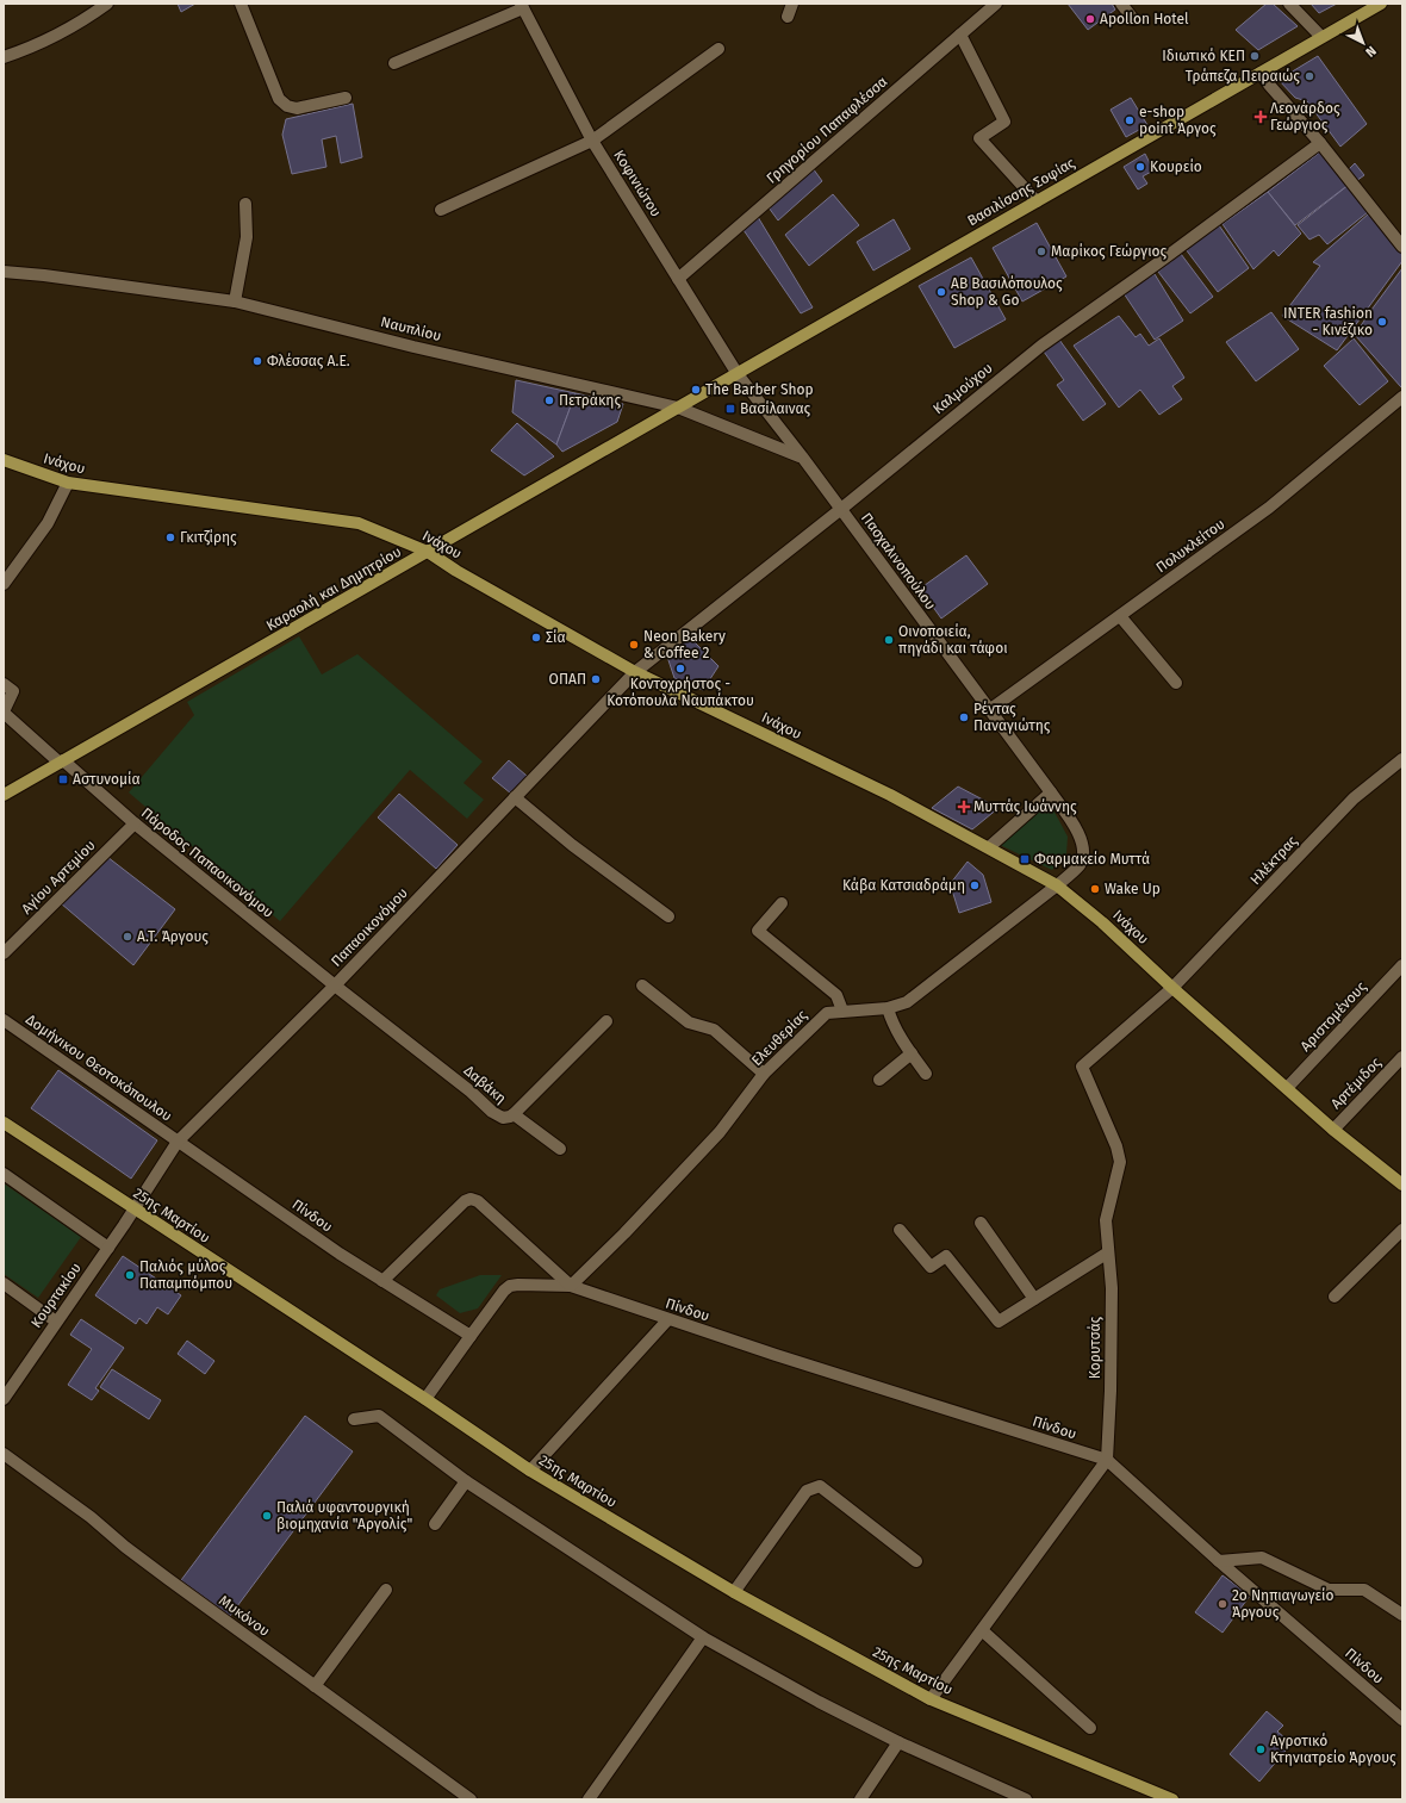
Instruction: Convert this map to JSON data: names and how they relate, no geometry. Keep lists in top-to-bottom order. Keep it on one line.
{"streets":{"main road":["Βασιλίσσης Σοφίας","Ινάχου","Καραολή και Δημητρίου","25ης Μαρτίου"],"street":["Γρηγορίου Παπαφλέσσα","Κοφινιώτου","Ναυπλίου","Καλμούχου","Πολυκλείτου","Πασχαλινοπούλου","Ηλέκτρας","Πάροδος Παπαοικονόμου","Αγίου Αρτεμίου","Παπαοικονόμου","Αριστομένους","Ελευθερίας","Δομήνικου Θεοτοκόπουλου","Αρτέμιδος","Δαβάκη","Πίνδου","Κουρτακίου","Κορυτσάς","Μυκόνου"]},"crossings":[["Γρηγορίου Παπαφλέσσα","Κοφινιώτου"],["Κοφινιώτου","Βασιλίσσης Σοφίας"],["Κοφινιώτου","Πασχαλινοπούλου"],["Βασιλίσσης Σοφίας","Ναυπλίου"],["Βασιλίσσης Σοφίας","Πασχαλινοπούλου"],["Βασιλίσσης Σοφίας","Καραολή και Δημητρίου"],["Ναυπλίου","Πασχαλινοπούλου"],["Ναυπλίου","Καραολή και Δημητρίου"],["Καλμούχου","Ινάχου"],["Καλμούχου","Πασχαλινοπούλου"],["Καλμούχου","Παπαοικονόμου"],["Ινάχου","Πασχαλινοπούλου"],["Ινάχου","Καραολή και Δημητρίου"],["Ινάχου","Ηλέκτρας"],["Ινάχου","Παπαοικονόμου"],["Ινάχου","Αριστομένους"],["Ινάχου","Ελευθερίας"],["Ινάχου","Αρτέμιδος"],["Ινάχου","Κορυτσάς"],["Πολυκλείτου","Πασχαλινοπούλου"],["Πασχαλινοπούλου","Ελευθερίας"],["Καραολή και Δημητρίου","Πάροδος Παπαοικονόμου"],["Ηλέκτρας","Κορυτσάς"],["Πάροδος Παπαοικονόμου","Αγίου Αρτεμίου"],["Πάροδος Παπαοικονόμου","Παπαοικονόμου"],["Πάροδος Παπαοικονόμου","Δαβάκη"],["Παπαοικονόμου","Δομήνικου Θεοτοκόπουλου"],["Παπαοικονόμου","Δαβάκη"],["Παπαοικονόμου","25ης Μαρτίου"],["Παπαοικονόμου","Πίνδου"],["Παπαοικονόμου","Κουρτακίου"],["Ελευθερίας","Πίνδου"],["Δομήνικου Θεοτοκόπουλου","Πίνδου"],["25ης Μαρτίου","Κουρτακίου"],["Πίνδου","Κορυτσάς"]],"places":{"other":["Apollon Hotel","Ιδιωτικό ΚΕΠ","Τράπεζα Πειραιώς","e-shop point Άργος","Κουρείο","Μαρίκος Γεώργιος","ΑΒ Βασιλόπουλος Shop & Go","INTER fashion - Κινέζικο","Φλέσσας Α.Ε.","The Barber Shop","Πετράκης","Γκιτζίρης","Σία","Οινοποιεία, πηγάδι και τάφοι","Neon Bakery & Coffee 2","Κοντοχρήστος - Κοτόπουλα Ναυπάκτου","ΟΠΑΠ","Ρέντας Παναγιώτης","Κάβα Κατσιαδράμη","Wake Up","Α.Τ. Άργους","Παλιός μύλος Παπαμπόμπου","Παλιά υφαντουργική βιομηχανία \"Αργολίς\"","2ο Νηπιαγωγείο Άργους","Αγροτικό Κτηνιατρείο Άργους"],"health":["Λεονάρδος Γεώργιος","Μυττάς Ιωάννης"],"transit":["Βασίλαινας","Αστυνομία","Φαρμακείο Μυττά"]},"north":"bottom right"}
